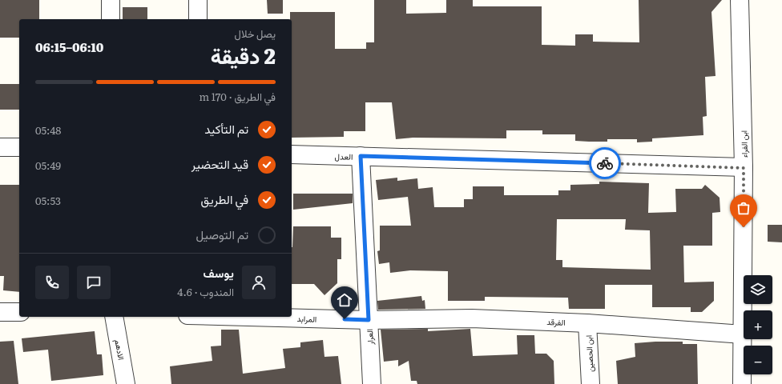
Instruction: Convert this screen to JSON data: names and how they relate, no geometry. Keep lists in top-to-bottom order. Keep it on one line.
{"streets":{"street":["ابن الفراء","العدل","المرابد","الفرقد","العرار","الادهم","ابن الحصين"]},"crossings":[["ابن الفراء","العدل"],["ابن الفراء","الفرقد"],["العدل","العرار"],["المرابد","الفرقد"],["المرابد","العرار"],["الفرقد","العرار"],["الفرقد","ابن الحصين"]],"page":{"heading":["2 دقيقة","يصل خلال","06:10–06:15"],"panel":["يوسف","المندوب · 4.6"],"bar":"في الطريق · 170 m","list":[["تم التأكيد","05:48"],["قيد التحضير","05:49"],["في الطريق","05:53"],"تم التوصيل"],"map_buttons":["+","−"]}}
